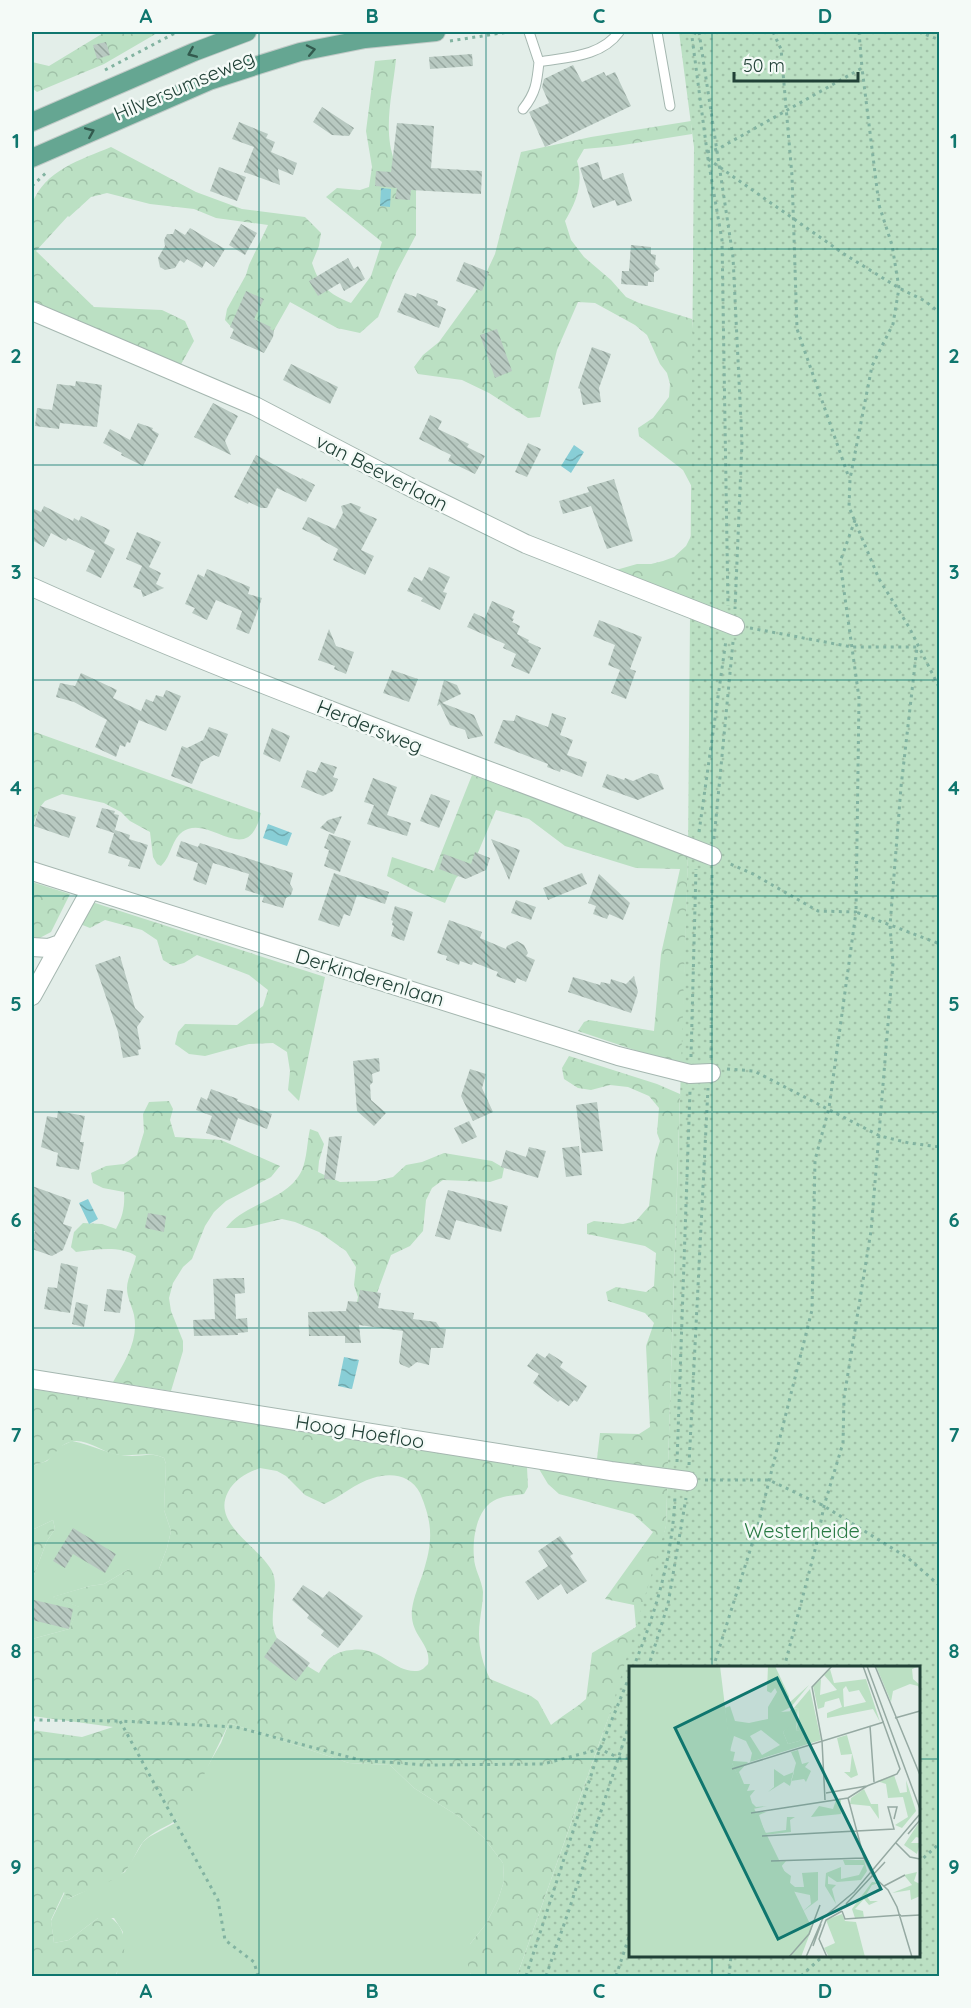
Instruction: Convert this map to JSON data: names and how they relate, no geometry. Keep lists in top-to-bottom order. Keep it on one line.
{"streets":{"main road":["Hilversumseweg"],"street":["van Beeverlaan","Herdersweg","Derkinderenlaan","Hoog Hoefloo"]},"parks":["Westerheide"],"scale_bar":"50 m","grid":{"columns":["A","B","C","D"],"rows":["1","2","3","4","5","6","7","8","9"]}}
